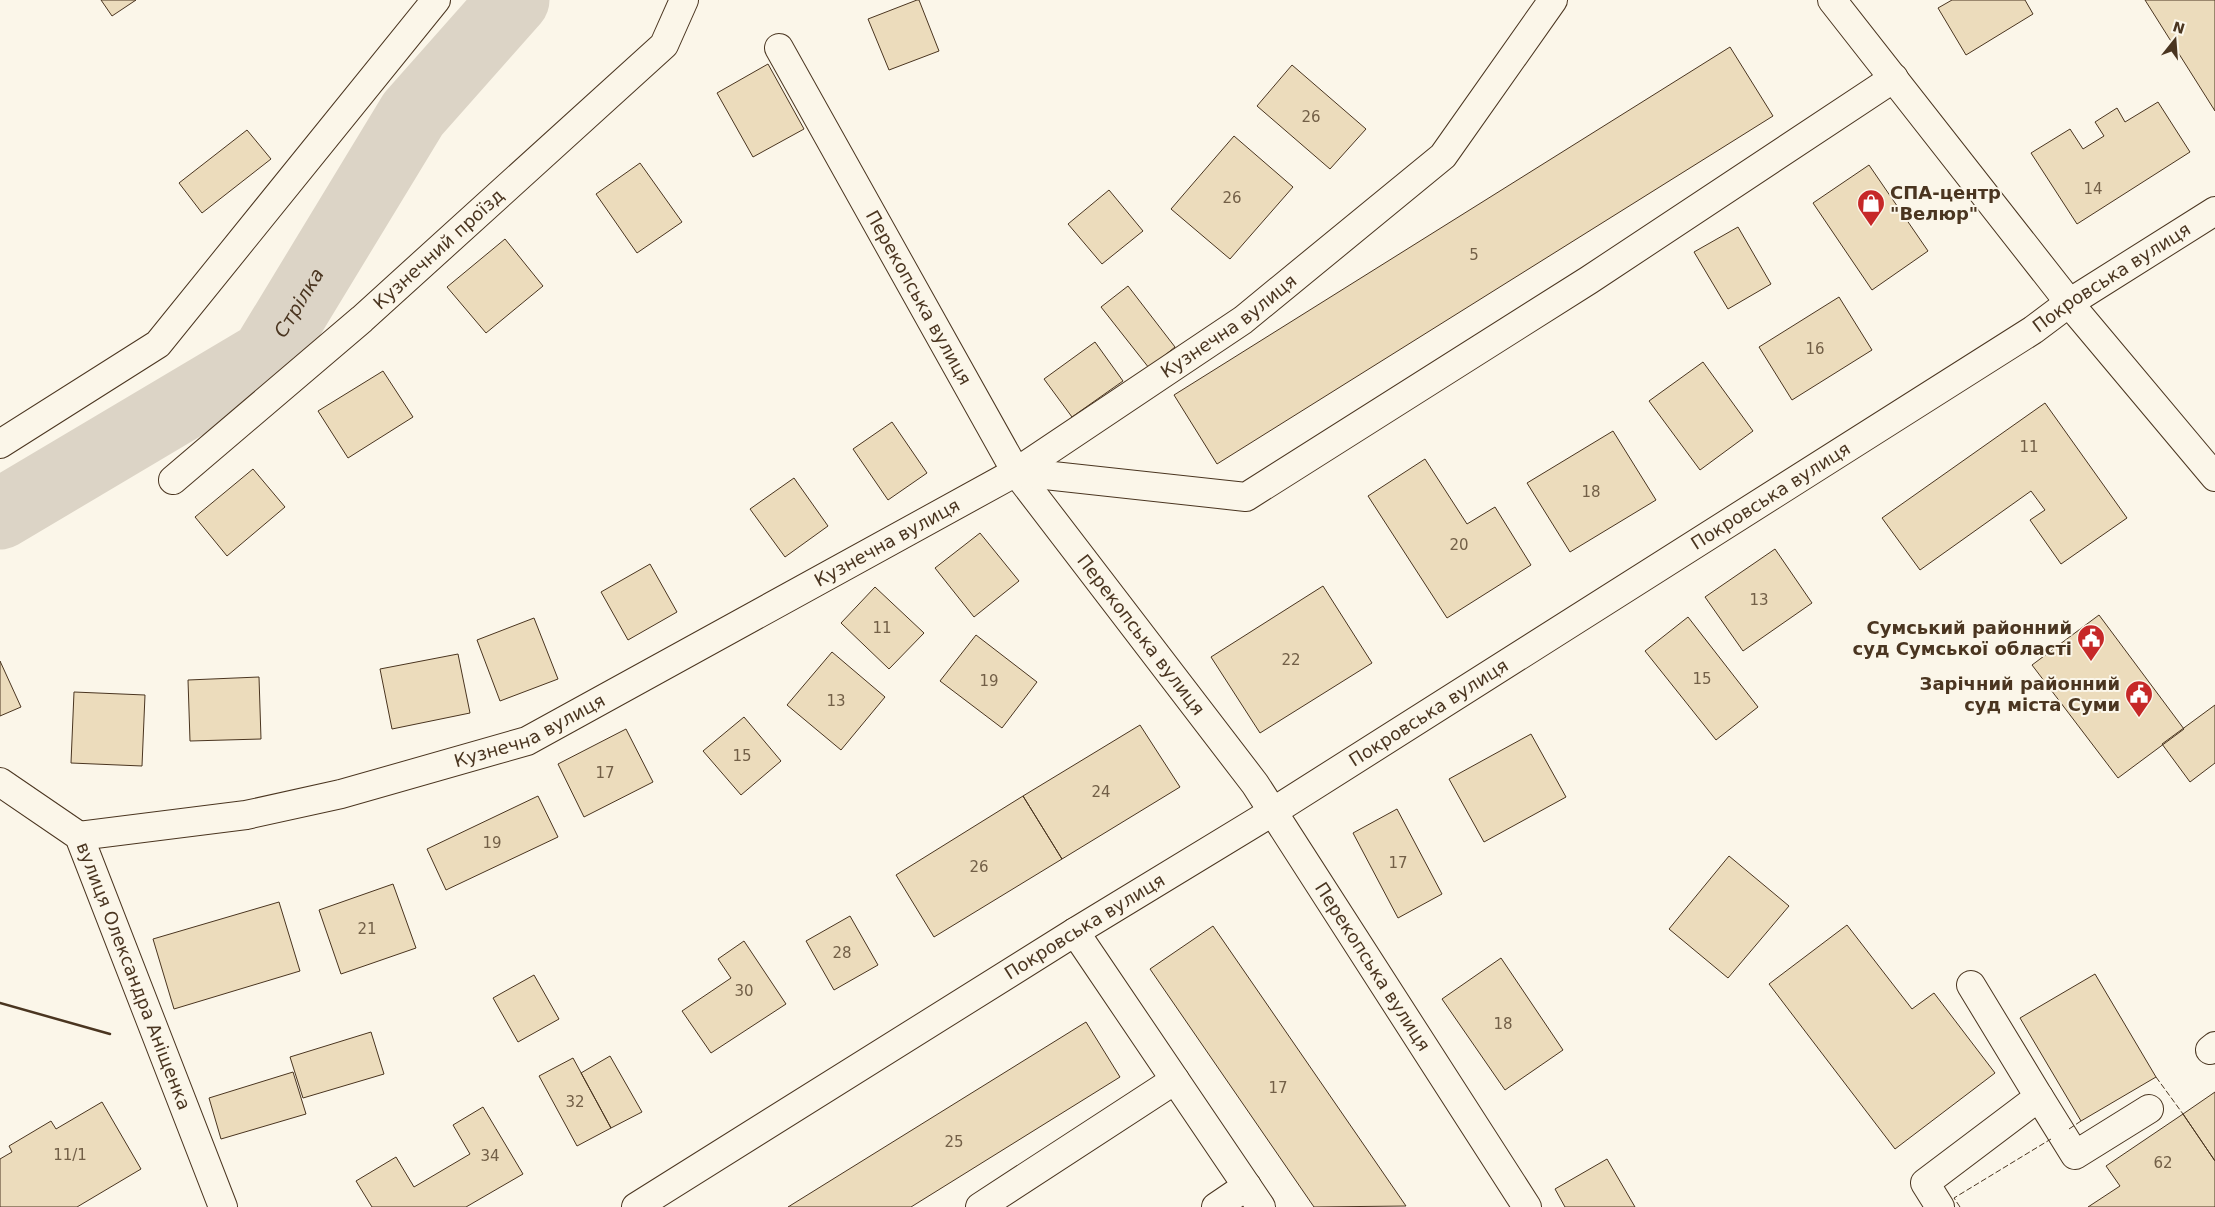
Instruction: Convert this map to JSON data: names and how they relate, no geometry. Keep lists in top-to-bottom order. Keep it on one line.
{"streets":{"street":["Кузнечний проїзд","Покровська вулиця","Перекопська вулиця","Кузнечна вулиця","вулиця Олександра Аніщенка"]},"crossings":[["Покровська вулиця","Перекопська вулиця"],["Перекопська вулиця","Кузнечна вулиця"],["Кузнечна вулиця","вулиця Олександра Аніщенка"]],"water":["Стрілка"],"places":{"shop":["СПА-центр \"Велюр\""],"public building":["Сумський районний суд Сумської області","Зарічний районний суд міста Суми"]},"house_numbers":["26","14","26","5","16","11","18","20","13","11","22","15","19","13","15","17","24","19","17","26","21","28","30","18","17","32","25","11/1","34","62"],"north":"top"}
